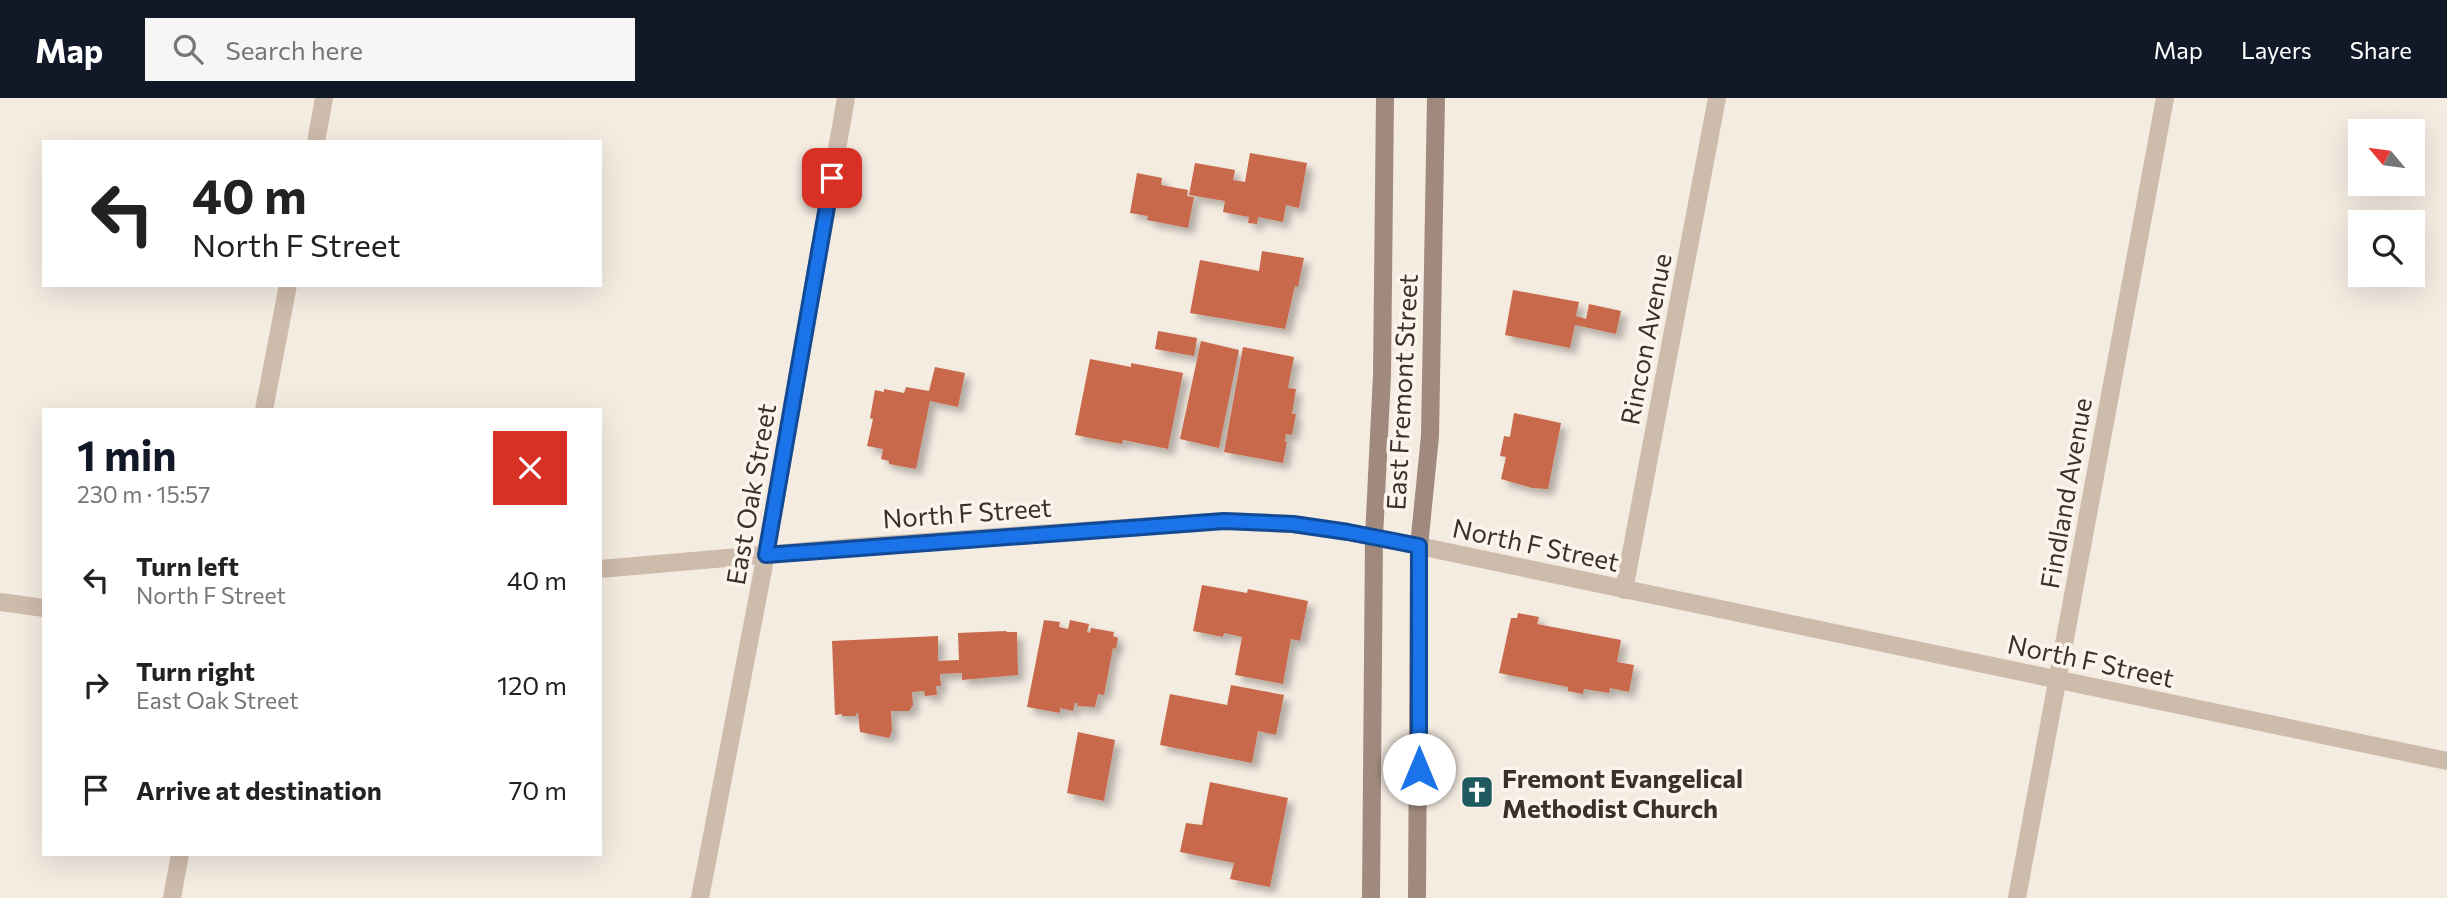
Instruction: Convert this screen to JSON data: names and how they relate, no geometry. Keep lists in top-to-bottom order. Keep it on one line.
{"streets":{"main road":["East Fremont Street"],"street":["Rincon Avenue","Findland Avenue","East Oak Street","North F Street"]},"crossings":[["Rincon Avenue","North F Street"],["East Fremont Street","North F Street"],["Findland Avenue","North F Street"],["East Oak Street","North F Street"]],"places":{"church":["Fremont Evangelical Methodist Church"]},"north":"top left","page":{"header":"Map","search":"Search here","nav":["Map","Layers","Share"],"turn":["40 m","North F Street"],"heading":["1 min","230 m · 15:57"],"list":[{"name":"Turn left","note":"North F Street","value":"40 m"},{"name":"Turn right","note":"East Oak Street","value":"120 m"},{"name":"Arrive at destination","value":"70 m"}]}}
